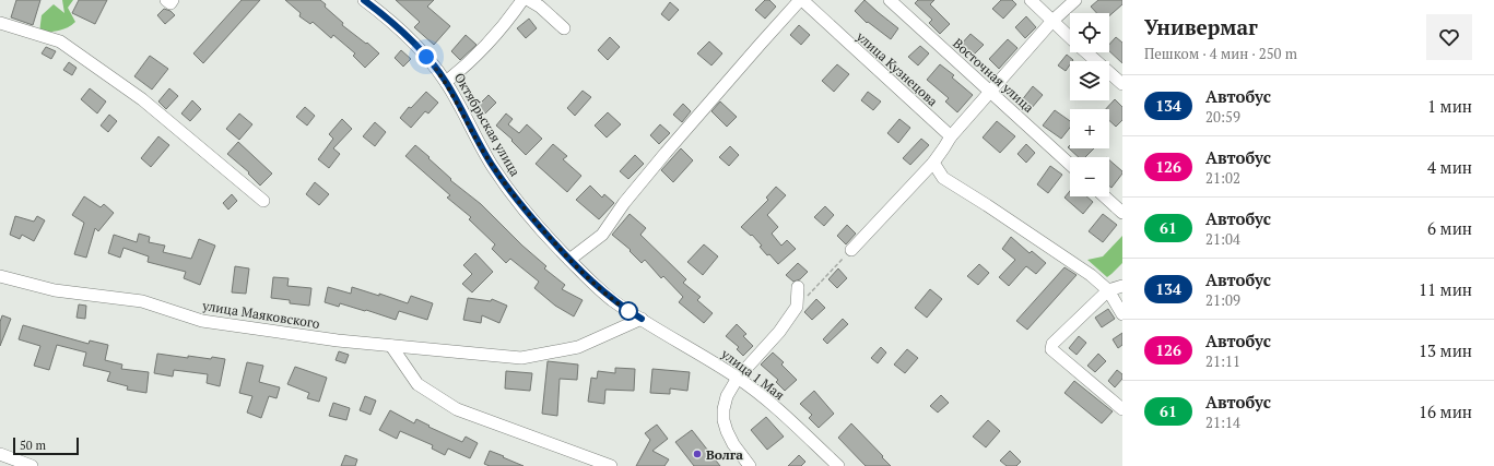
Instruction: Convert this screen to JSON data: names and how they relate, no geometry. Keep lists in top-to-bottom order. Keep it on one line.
{"streets":{"street":["улица Кузнецова","Восточная улица","Октябрьская улица","улица Маяковского","улица 1 Мая"]},"crossings":[["Октябрьская улица","улица Маяковского"],["Октябрьская улица","улица 1 Мая"],["улица Маяковского","улица 1 Мая"]],"places":["Волга"],"lines":["bus line 134"],"scale_bar":"50 m","page":{"heading":["Универмаг","Пешком · 4 мин · 250 m"],"map_buttons":["+","−"],"list":[{"mark":"134","name":"Автобус","note":"20:59","value":"1 мин"},{"mark":"126","name":"Автобус","note":"21:02","value":"4 мин"},{"mark":"61","name":"Автобус","note":"21:04","value":"6 мин"},{"mark":"134","name":"Автобус","note":"21:09","value":"11 мин"},{"mark":"126","name":"Автобус","note":"21:11","value":"13 мин"},{"mark":"61","name":"Автобус","note":"21:14","value":"16 мин"}],"scale":"50 m"}}
